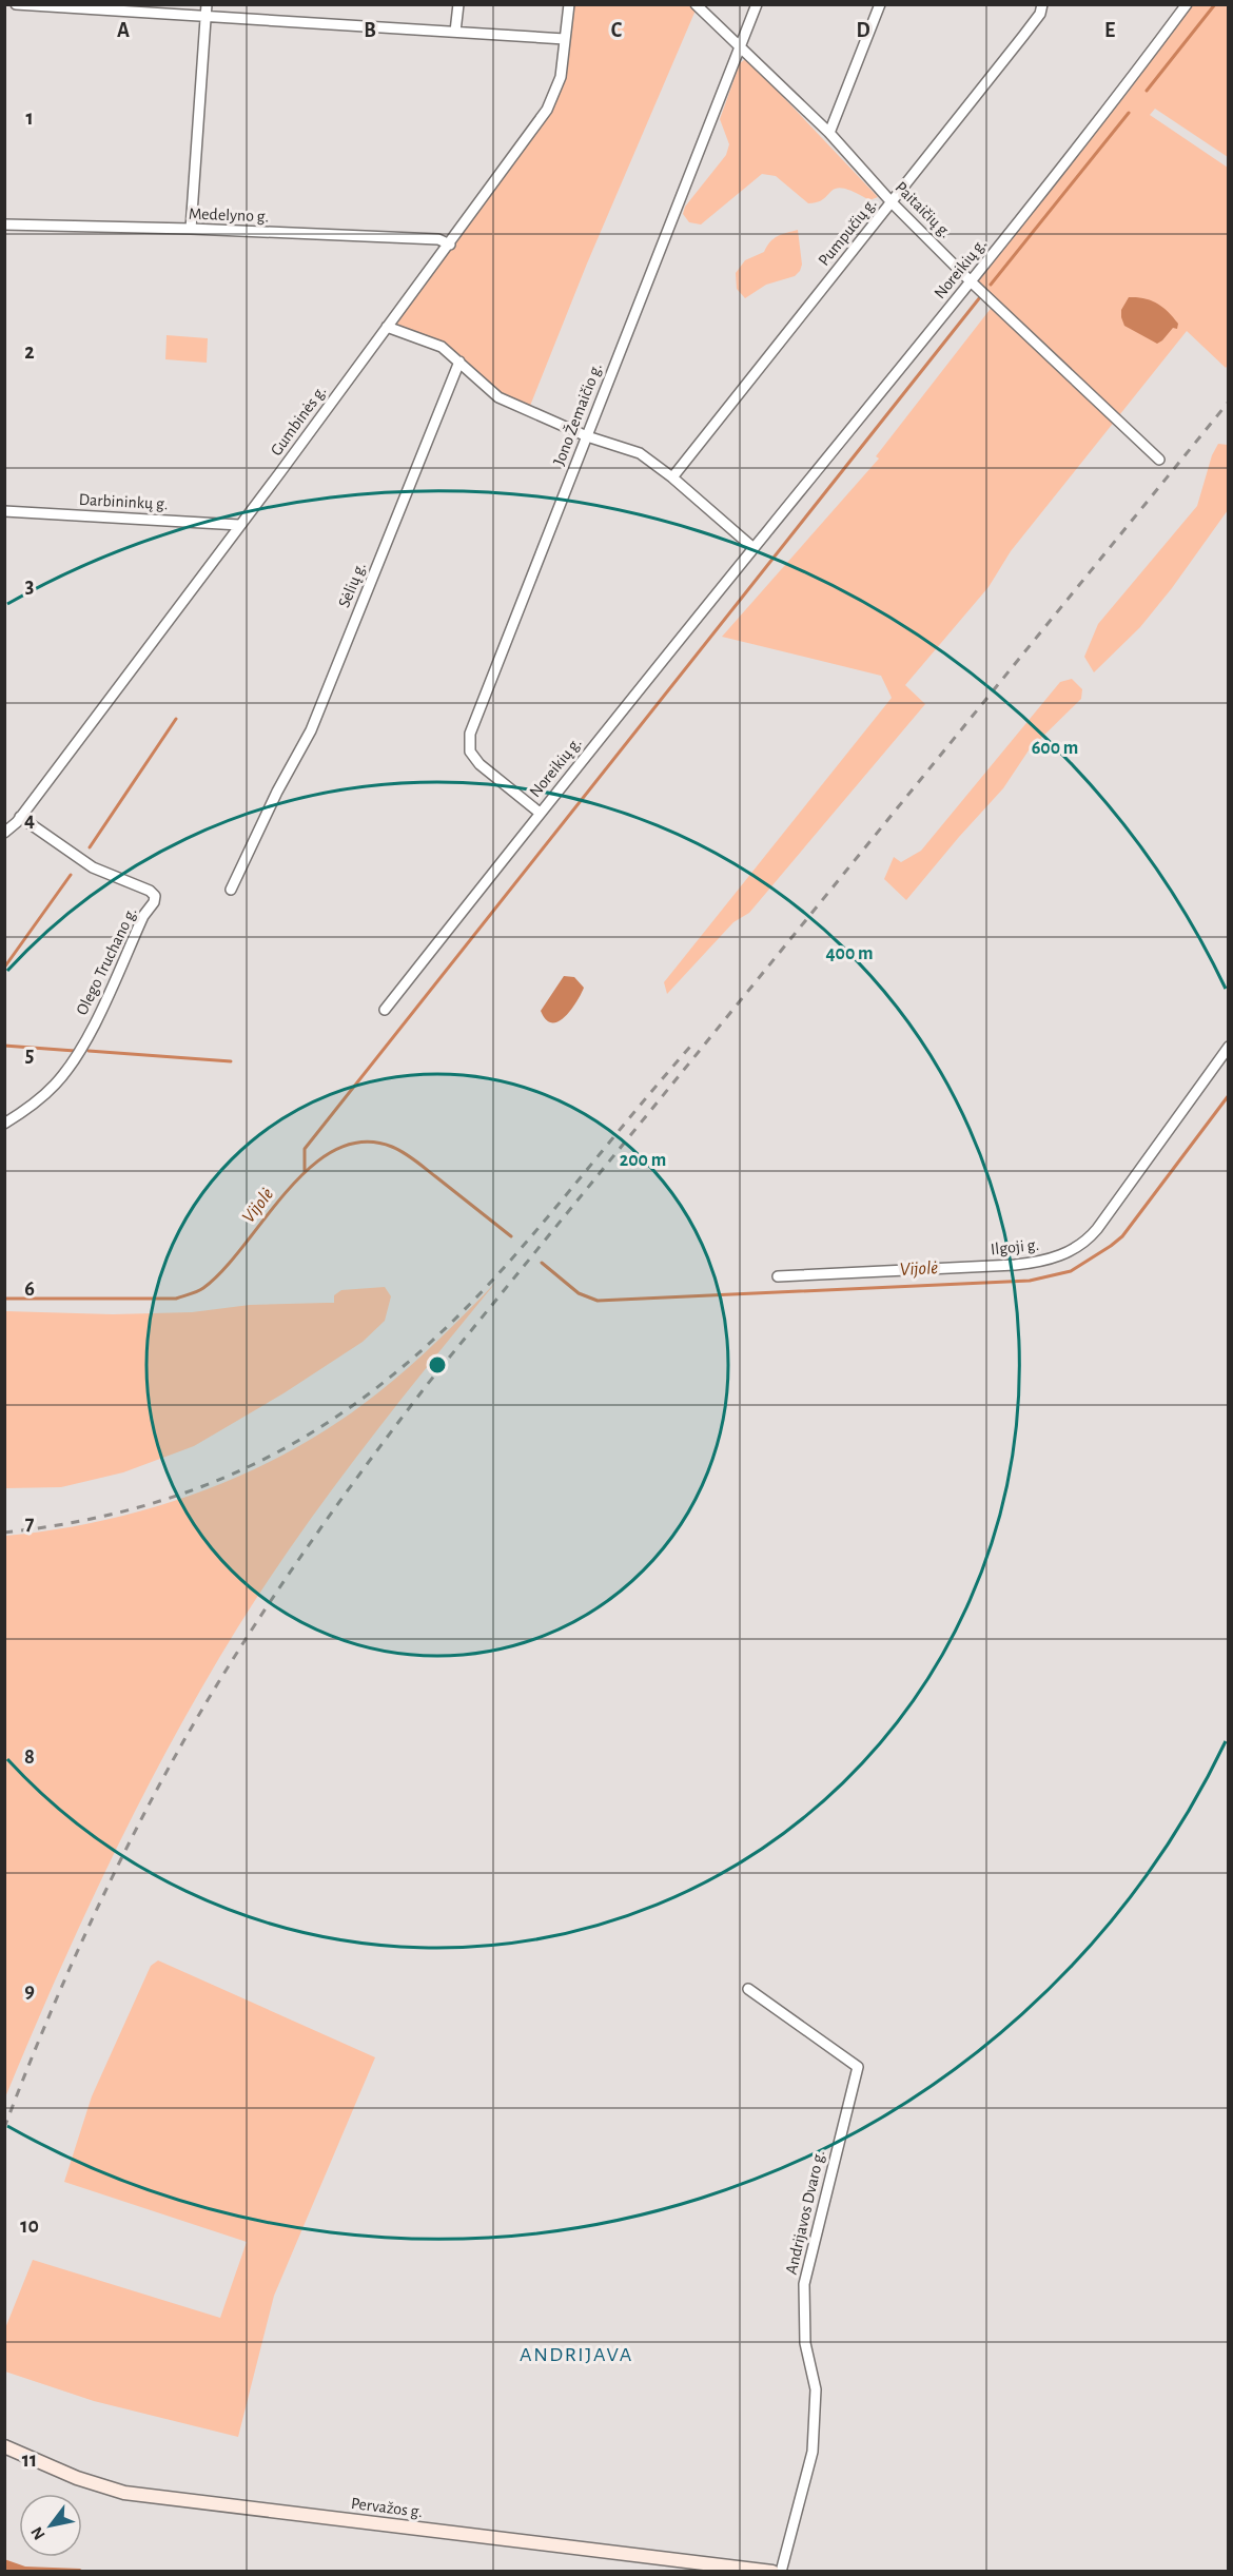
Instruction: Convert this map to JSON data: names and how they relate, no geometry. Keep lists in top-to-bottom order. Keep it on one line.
{"streets":{"main road":["Pervažos g."],"street":["Paitaičių g.","Medelyno g.","Pumpučių g.","Noreikių g.","Jono Žemaičio g.","Gumbinės g.","Darbininkų g.","Sėlių g.","Olego Truchano g.","Ilgoji g.","Andrijavos Dvaro g."]},"crossings":[["Paitaičių g.","Pumpučių g."],["Paitaičių g.","Noreikių g."],["Paitaičių g.","Jono Žemaičio g."],["Medelyno g.","Gumbinės g."],["Noreikių g.","Jono Žemaičio g."],["Gumbinės g.","Darbininkų g."],["Gumbinės g.","Olego Truchano g."]],"districts":["ANDRIJAVA"],"water":["Vijolė"],"north":"bottom left","grid":{"columns":["A","B","C","D","E"],"rows":["1","2","3","4","5","6","7","8","9","10","11"]},"rings":["600 m","400 m","200 m"]}
